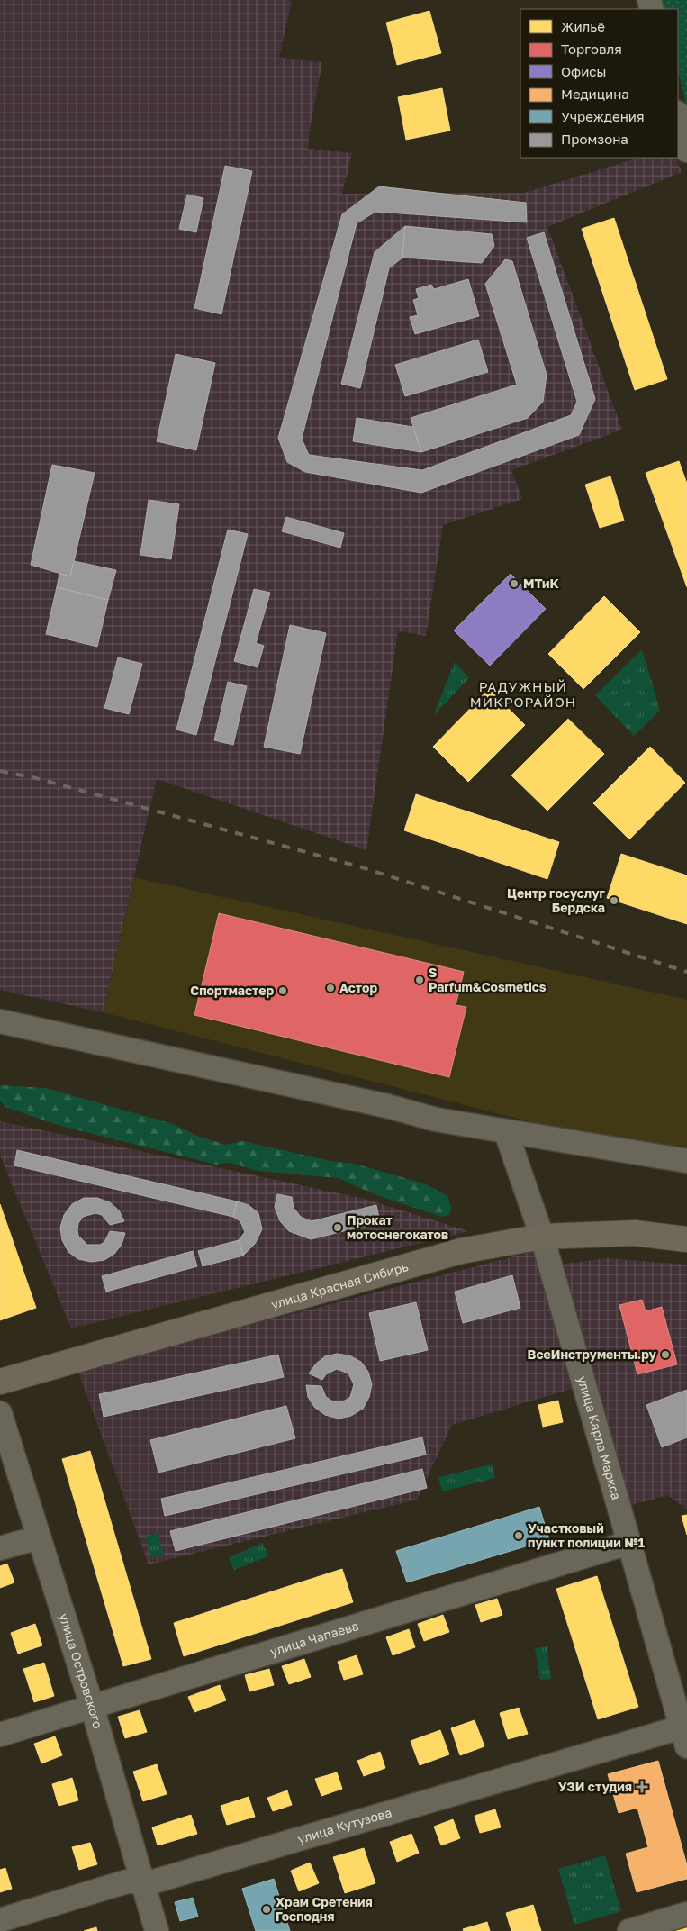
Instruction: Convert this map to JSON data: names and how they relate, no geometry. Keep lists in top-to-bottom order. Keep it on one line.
{"streets":{"main road":["улица Красная Сибирь"],"street":["улица Карла Маркса","улица Чапаева","улица Островского","улица Кутузова"]},"crossings":[["улица Красная Сибирь","улица Карла Маркса"],["улица Карла Маркса","улица Чапаева"],["улица Карла Маркса","улица Кутузова"],["улица Чапаева","улица Островского"],["улица Островского","улица Кутузова"]],"districts":["РАДУЖНЫЙ МИКРОРАЙОН"],"places":{"other":["МТиК","Центр госуслуг Бердска","S Parfum&Cosmetics","Астор","Спортмастер","Прокат мотоснегокатов","ВсеИнструменты.ру","Участковый пункт полиции №1","Храм Сретения Господня"],"health":["УЗИ студия"]},"legend":["Жильё","Торговля","Офисы","Медицина","Учреждения","Промзона"]}
